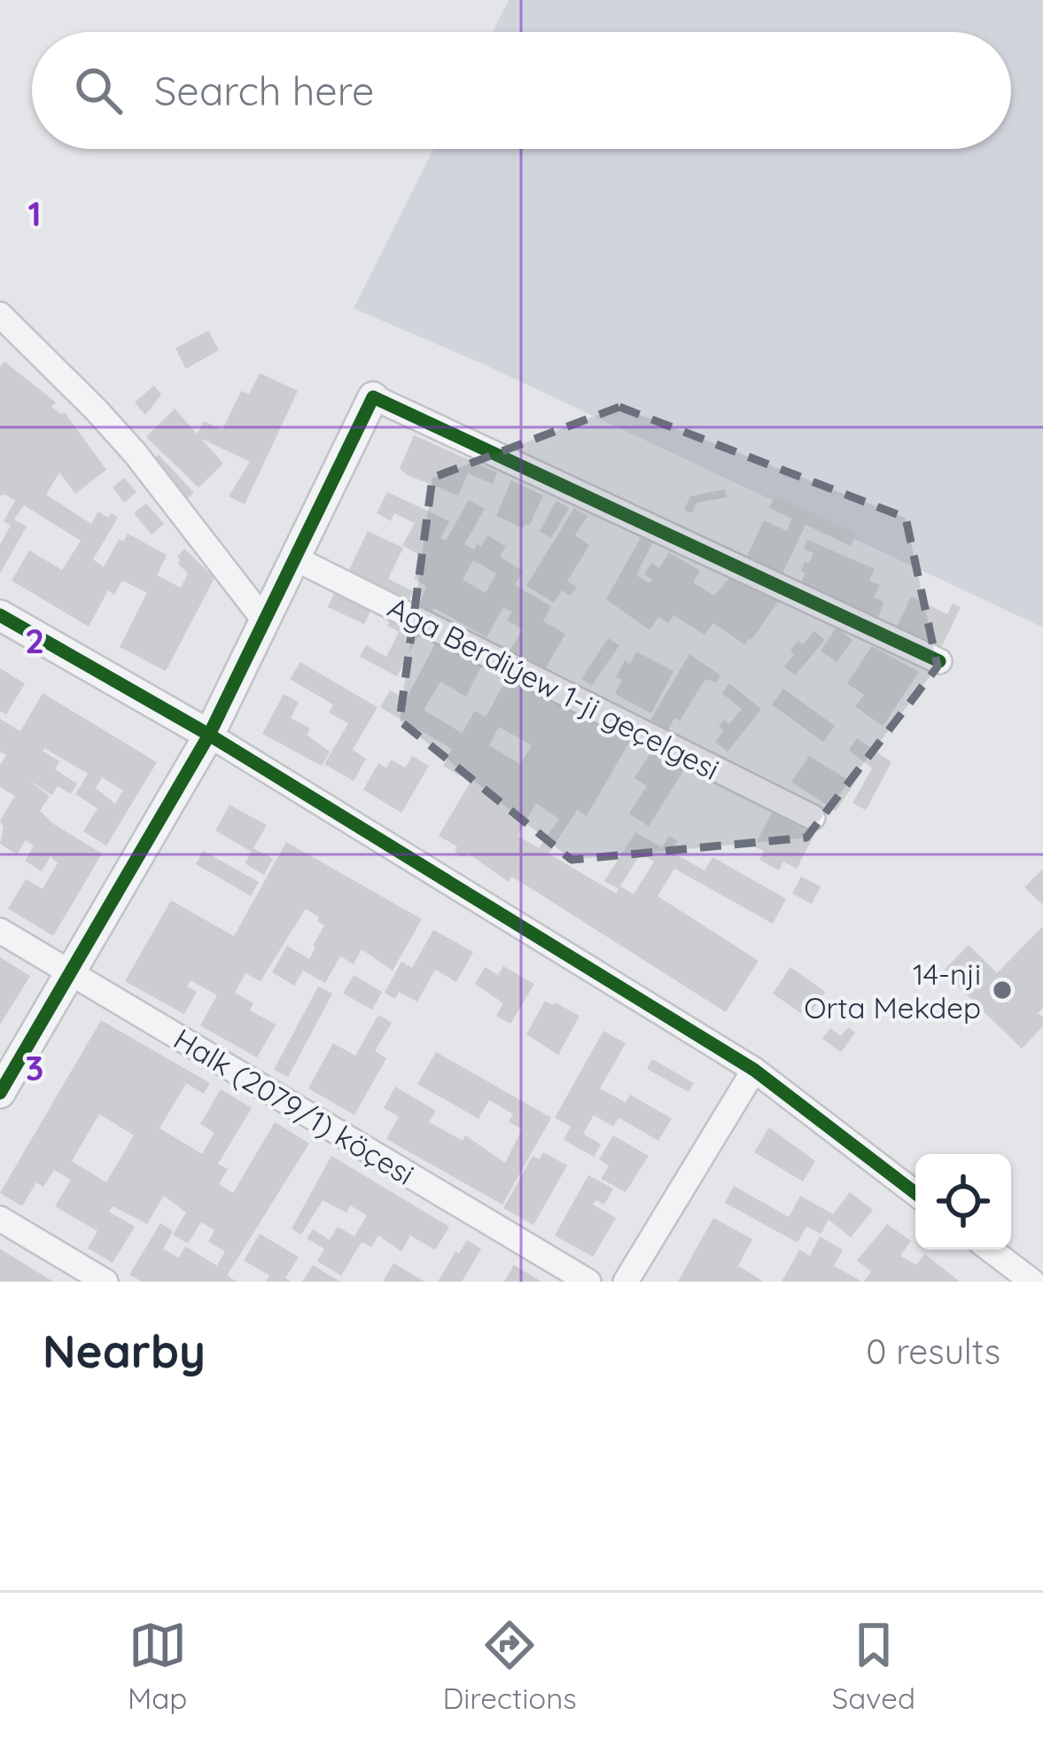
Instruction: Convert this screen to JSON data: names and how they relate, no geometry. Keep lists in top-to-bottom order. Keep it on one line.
{"streets":{"street":["Aga Berdiýew 1-ji geçelgesi","Halk (2079/1) köçesi"]},"places":["14-nji Orta Mekdep"],"page":{"search":"Search here","heading":["Nearby","0 results"],"nav":["Map","Directions","Saved"]},"grid":{"rows":["1","2","3"]}}
